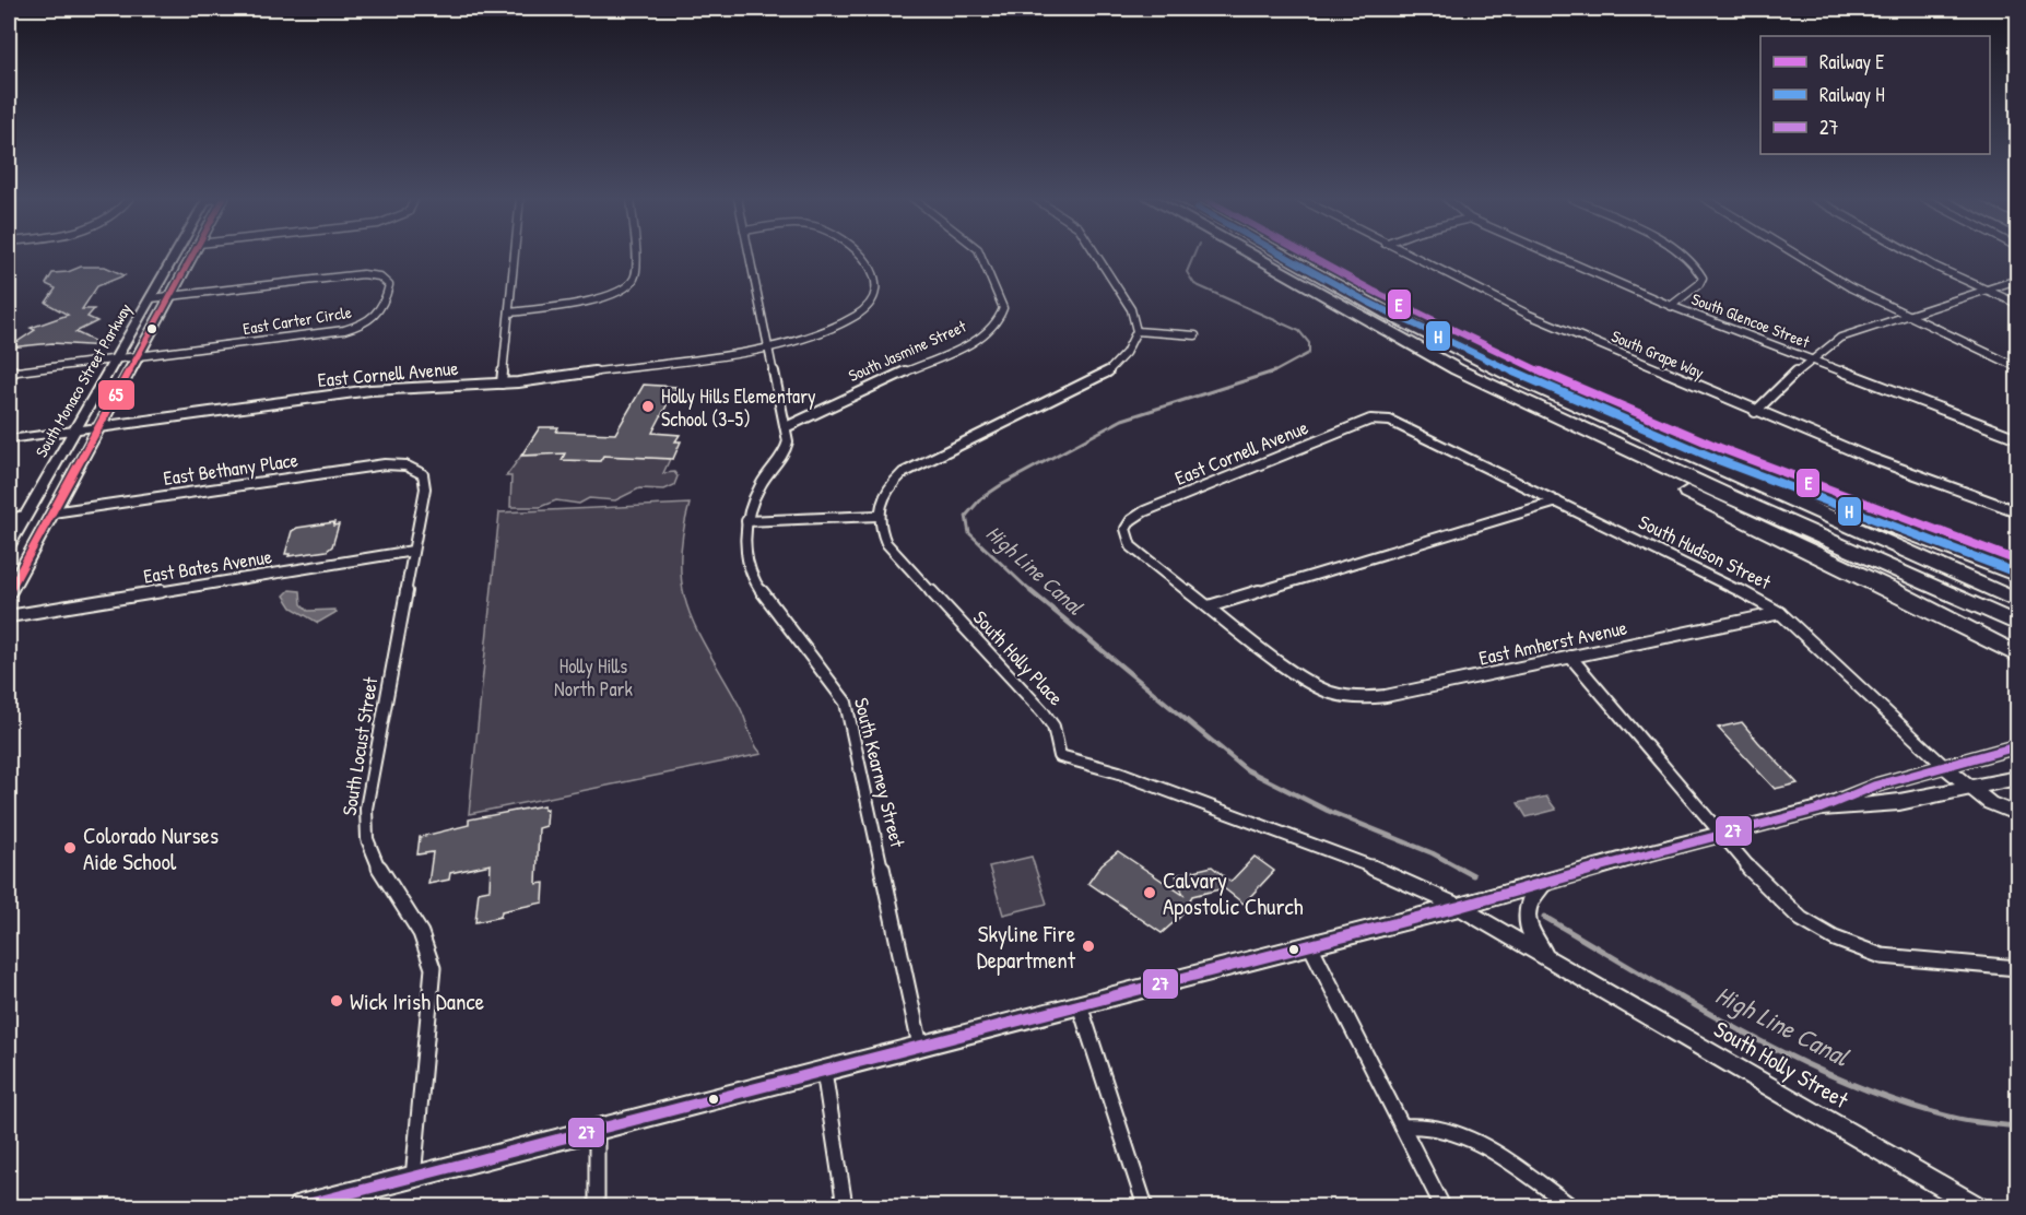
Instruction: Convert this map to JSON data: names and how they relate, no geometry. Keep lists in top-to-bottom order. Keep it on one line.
{"streets":{"main road":["South Monaco Street Parkway"],"street":["East Carter Circle","South Glencoe Street","South Jasmine Street","South Grape Way","East Cornell Avenue","East Bethany Place","South Hudson Street","East Bates Avenue","East Amherst Avenue","South Holly Place","South Locust Street","South Kearney Street","South Holly Street"]},"crossings":[["East Carter Circle","South Monaco Street Parkway"],["South Jasmine Street","South Kearney Street"],["East Cornell Avenue","South Monaco Street Parkway"],["East Cornell Avenue","South Hudson Street"],["East Cornell Avenue","East Amherst Avenue"],["East Cornell Avenue","South Kearney Street"],["South Monaco Street Parkway","East Bethany Place"],["East Bethany Place","South Locust Street"],["South Hudson Street","East Amherst Avenue"],["East Bates Avenue","South Locust Street"],["South Holly Place","South Holly Street"]],"water":["High Line Canal"],"parks":["Holly Hills North Park"],"places":["Holly Hills Elementary School (3-5)","Colorado Nurses Aide School","Calvary Apostolic Church","Skyline Fire Department","Wick Irish Dance"],"lines":["rail line E","rail line H","transit line 65","transit line 27"],"legend":["Railway E","Railway H","27"]}
